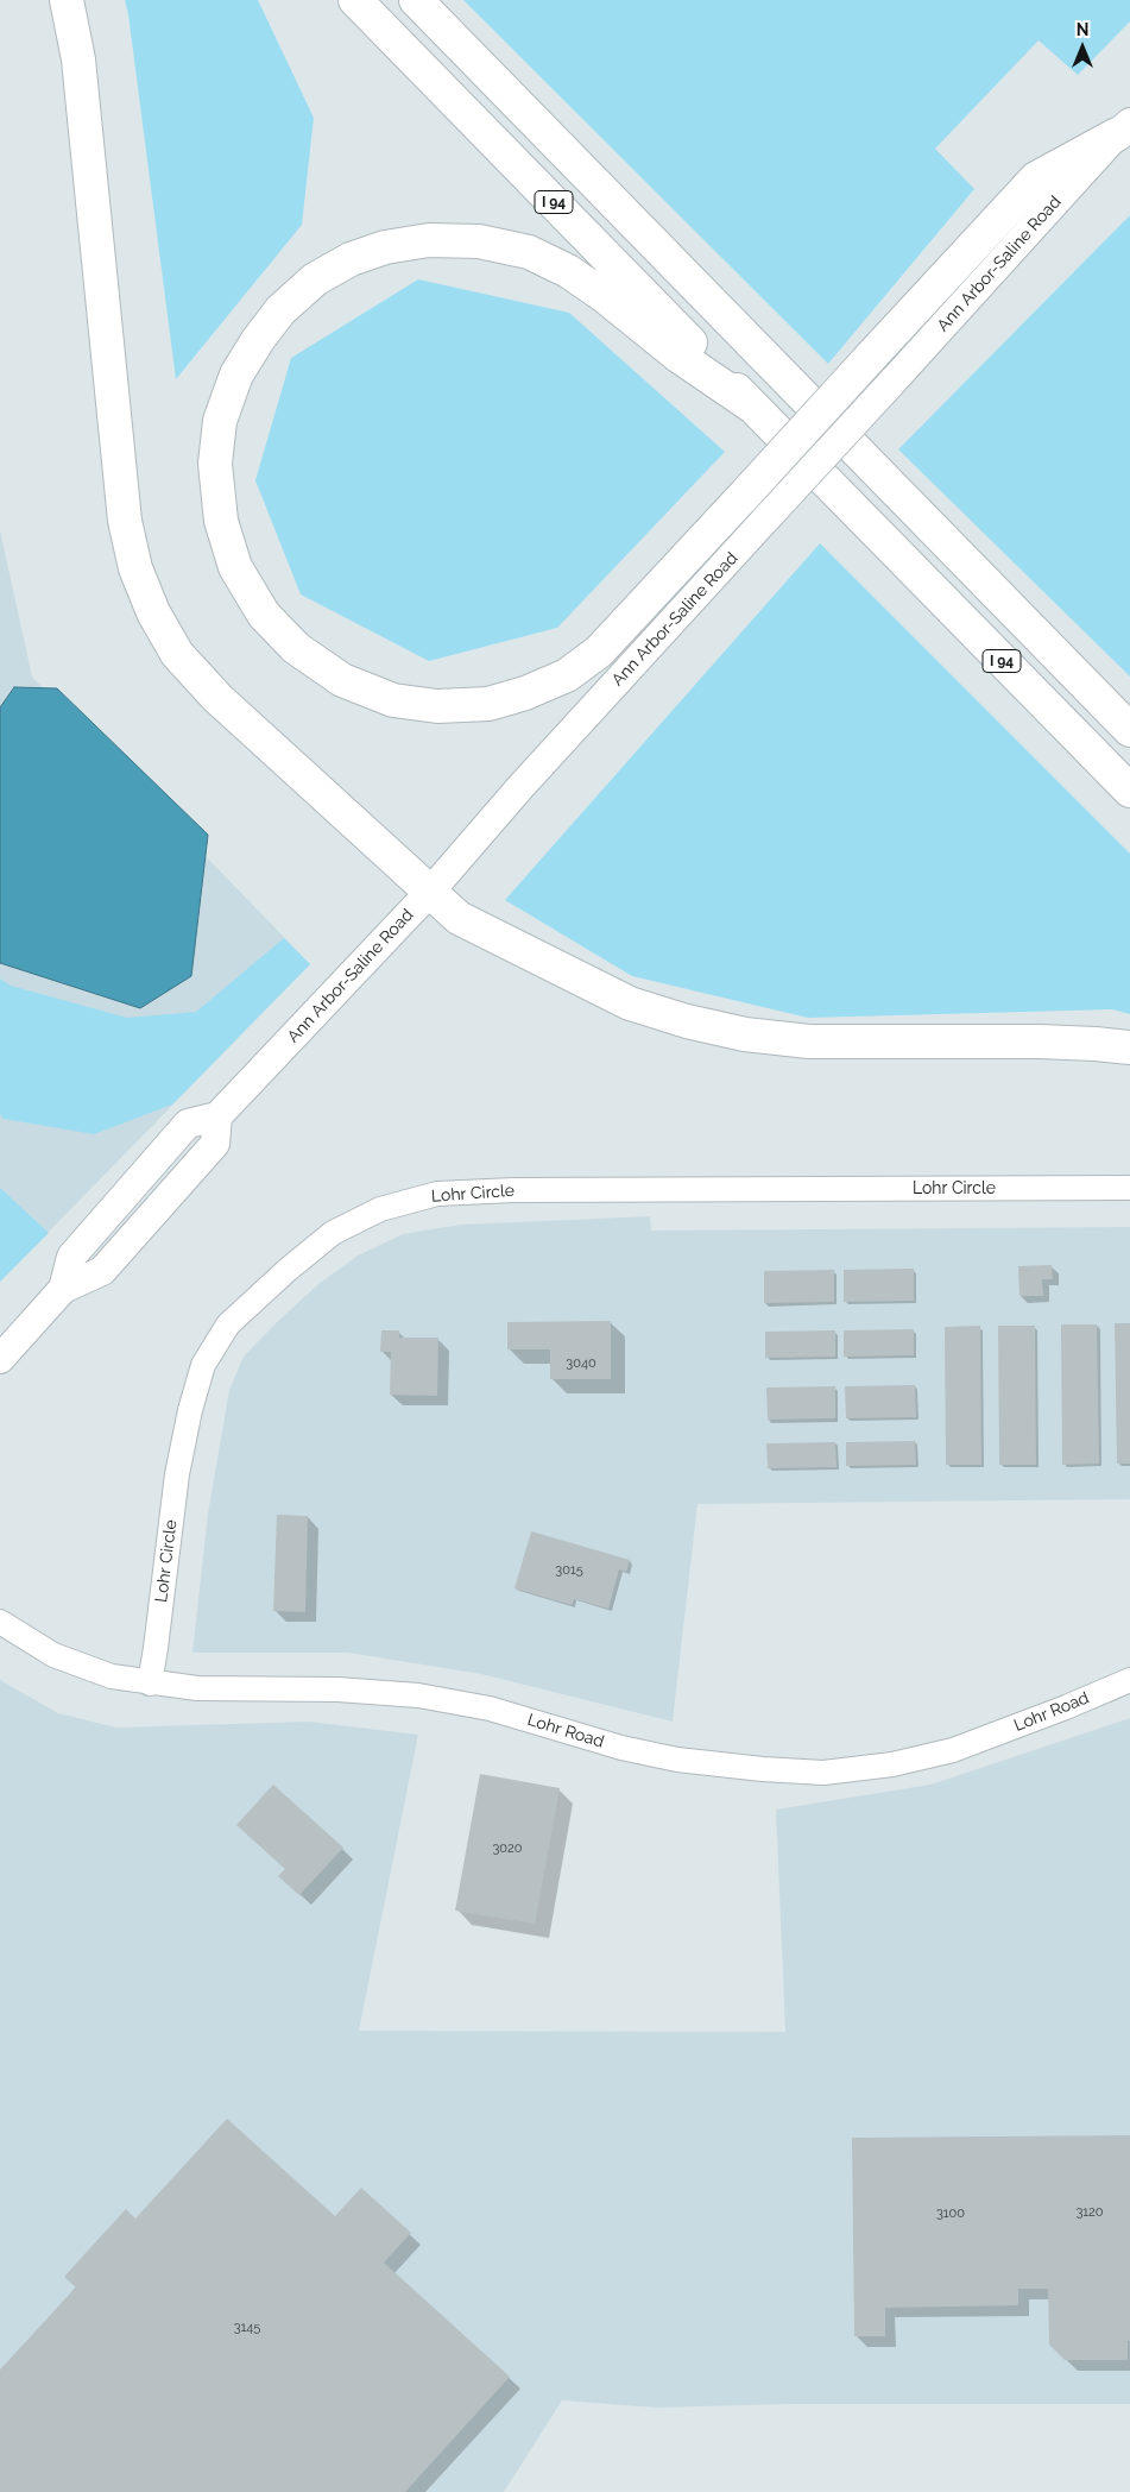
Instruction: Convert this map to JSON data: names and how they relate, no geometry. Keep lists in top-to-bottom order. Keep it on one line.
{"streets":{"highway":["I 94"],"main road":["Ann Arbor-Saline Road"],"street":["Lohr Circle","Lohr Road"]},"crossings":[["Lohr Circle","Lohr Road"]],"house_numbers":["3040","3015","3020","3120","3100","3145"],"north":"top"}
